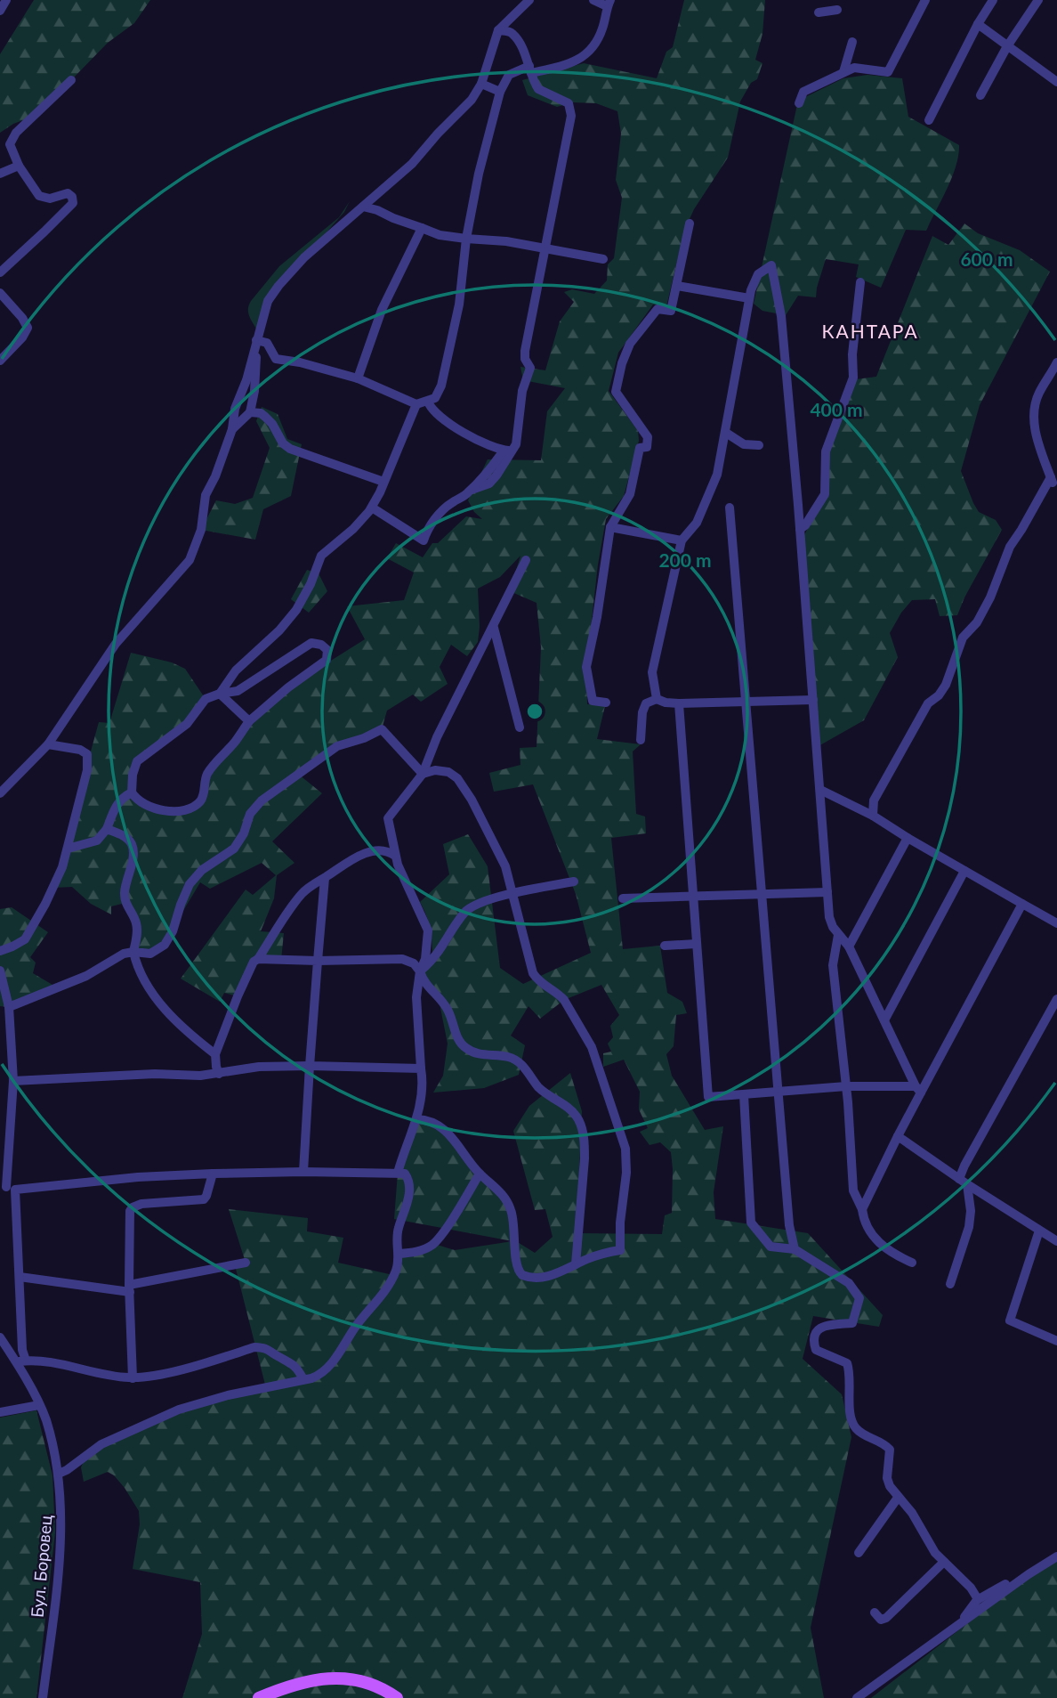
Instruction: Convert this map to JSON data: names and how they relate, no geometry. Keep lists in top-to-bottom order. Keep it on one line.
{"streets":{"street":["Бул. Боровец"]},"districts":["КАНТАРА"],"rings":["600 m","400 m","200 m"]}
